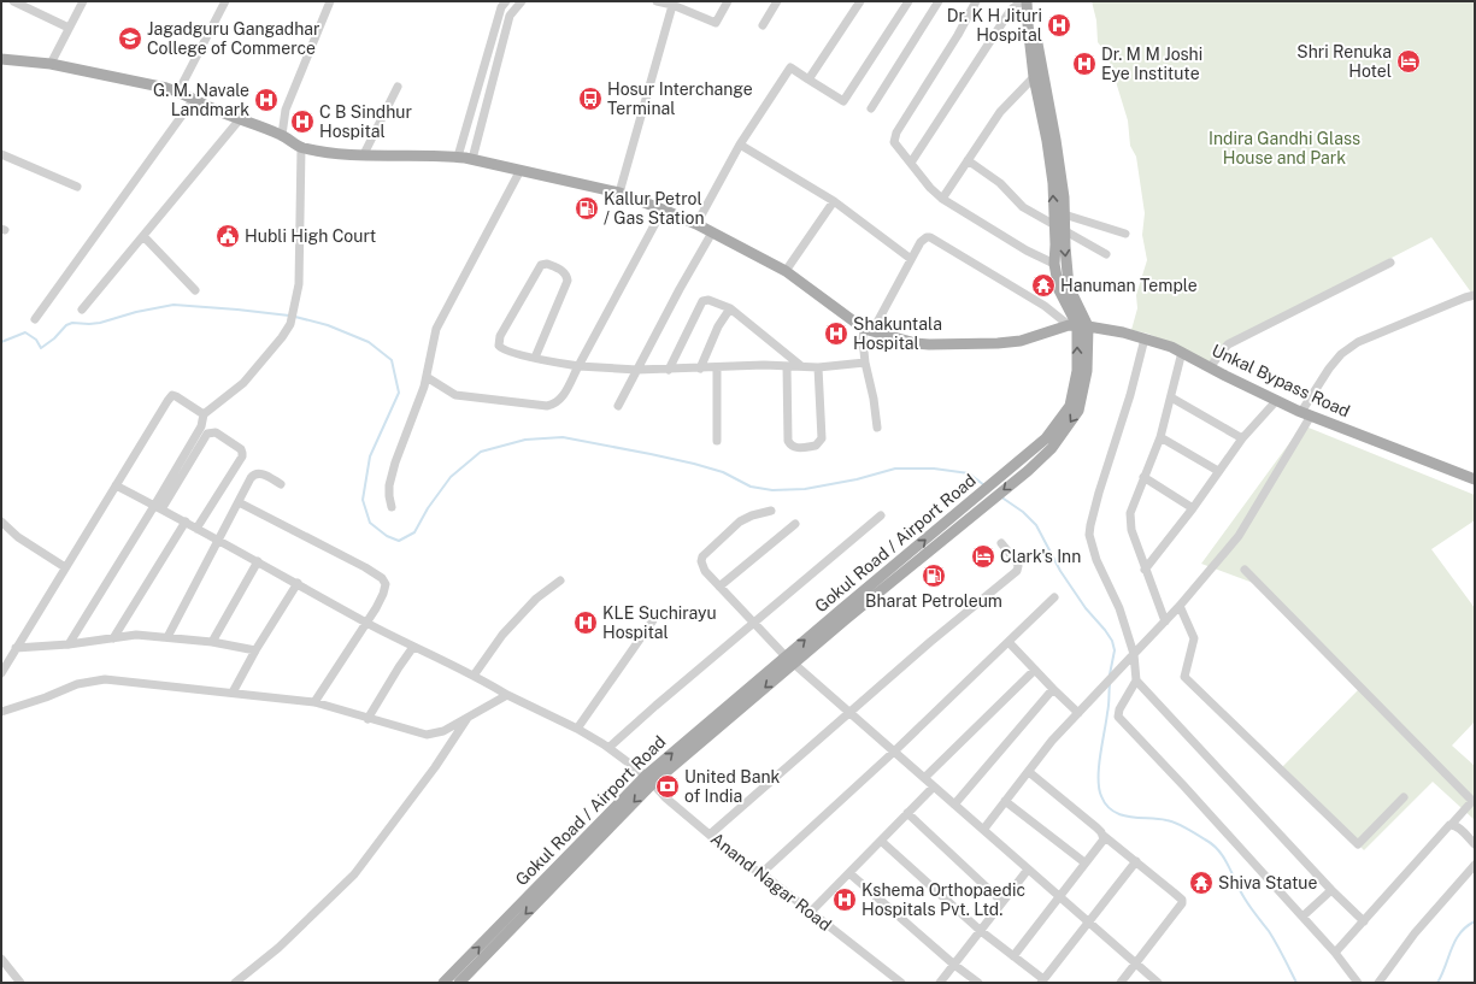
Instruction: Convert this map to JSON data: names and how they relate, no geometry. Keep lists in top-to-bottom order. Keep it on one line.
{"streets":{"main road":["Unkal Bypass Road","Gokul Road / Airport Road"],"street":["Anand Nagar Road"]},"crossings":[["Unkal Bypass Road","Gokul Road / Airport Road"],["Gokul Road / Airport Road","Anand Nagar Road"]],"parks":["Indira Gandhi Glass House and Park"],"places":{"hospital":["Dr. K H Jituri Hospital","Dr. M M Joshi Eye Institute","G. M. Navale Landmark","C B Sindhur Hospital","Shakuntala Hospital","KLE Suchirayu Hospital","Kshema Orthopaedic Hospitals Pvt. Ltd."],"school or university":["Jagadguru Gangadhar College of Commerce"],"hotel":["Shri Renuka Hotel","Clark's Inn"],"bus stop":["Hosur Interchange Terminal"],"fuel station":["Kallur Petrol / Gas Station","Bharat Petroleum"],"public building":["Hubli High Court"],"temple":["Hanuman Temple","Shiva Statue"],"bank":["United Bank of India"]}}
